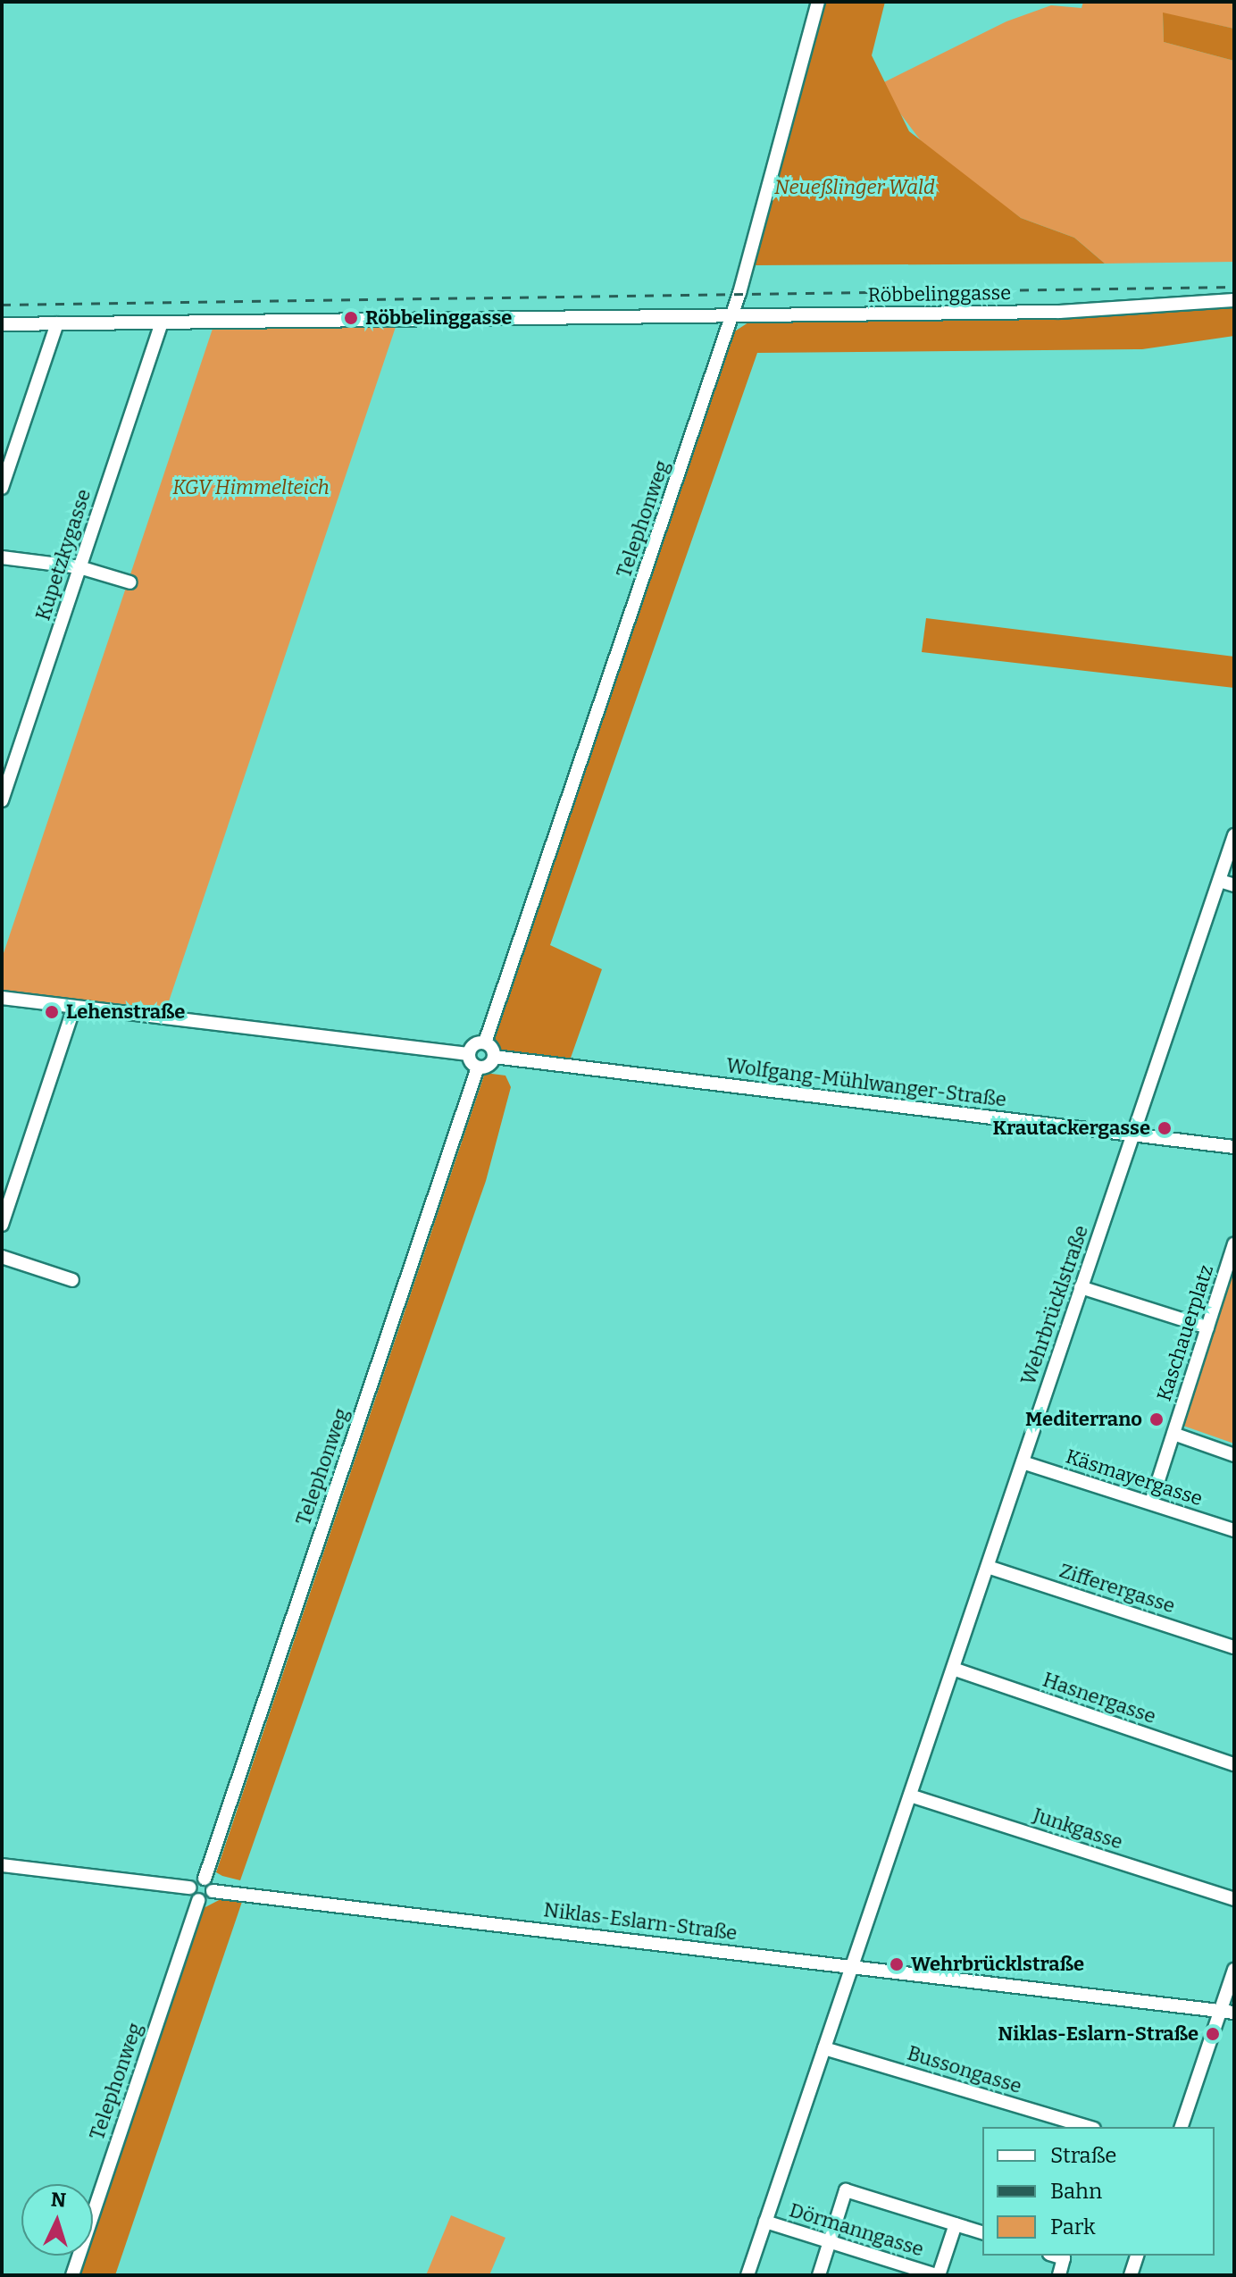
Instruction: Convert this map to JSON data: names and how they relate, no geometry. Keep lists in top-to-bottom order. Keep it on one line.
{"streets":{"street":["Röbbelinggasse","Telephonweg","Kupetzkygasse","Wolfgang-Mühlwanger-Straße","Wehrbrücklstraße","Kaschauerplatz","Käsmayergasse","Zifferergasse","Hasnergasse","Junkgasse","Niklas-Eslarn-Straße","Bussongasse","Dörmanngasse"]},"crossings":[["Röbbelinggasse","Telephonweg"],["Röbbelinggasse","Kupetzkygasse"],["Wolfgang-Mühlwanger-Straße","Wehrbrücklstraße"],["Wehrbrücklstraße","Käsmayergasse"],["Wehrbrücklstraße","Zifferergasse"],["Wehrbrücklstraße","Hasnergasse"],["Wehrbrücklstraße","Junkgasse"],["Wehrbrücklstraße","Niklas-Eslarn-Straße"],["Wehrbrücklstraße","Bussongasse"],["Wehrbrücklstraße","Dörmanngasse"],["Kaschauerplatz","Käsmayergasse"]],"parks":["Neueßlinger Wald","KGV Himmelteich"],"places":["Röbbelinggasse","Lehenstraße","Krautackergasse","Mediterrano","Wehrbrücklstraße","Niklas-Eslarn-Straße"],"legend":["Straße","Bahn","Park"],"north":"top"}
